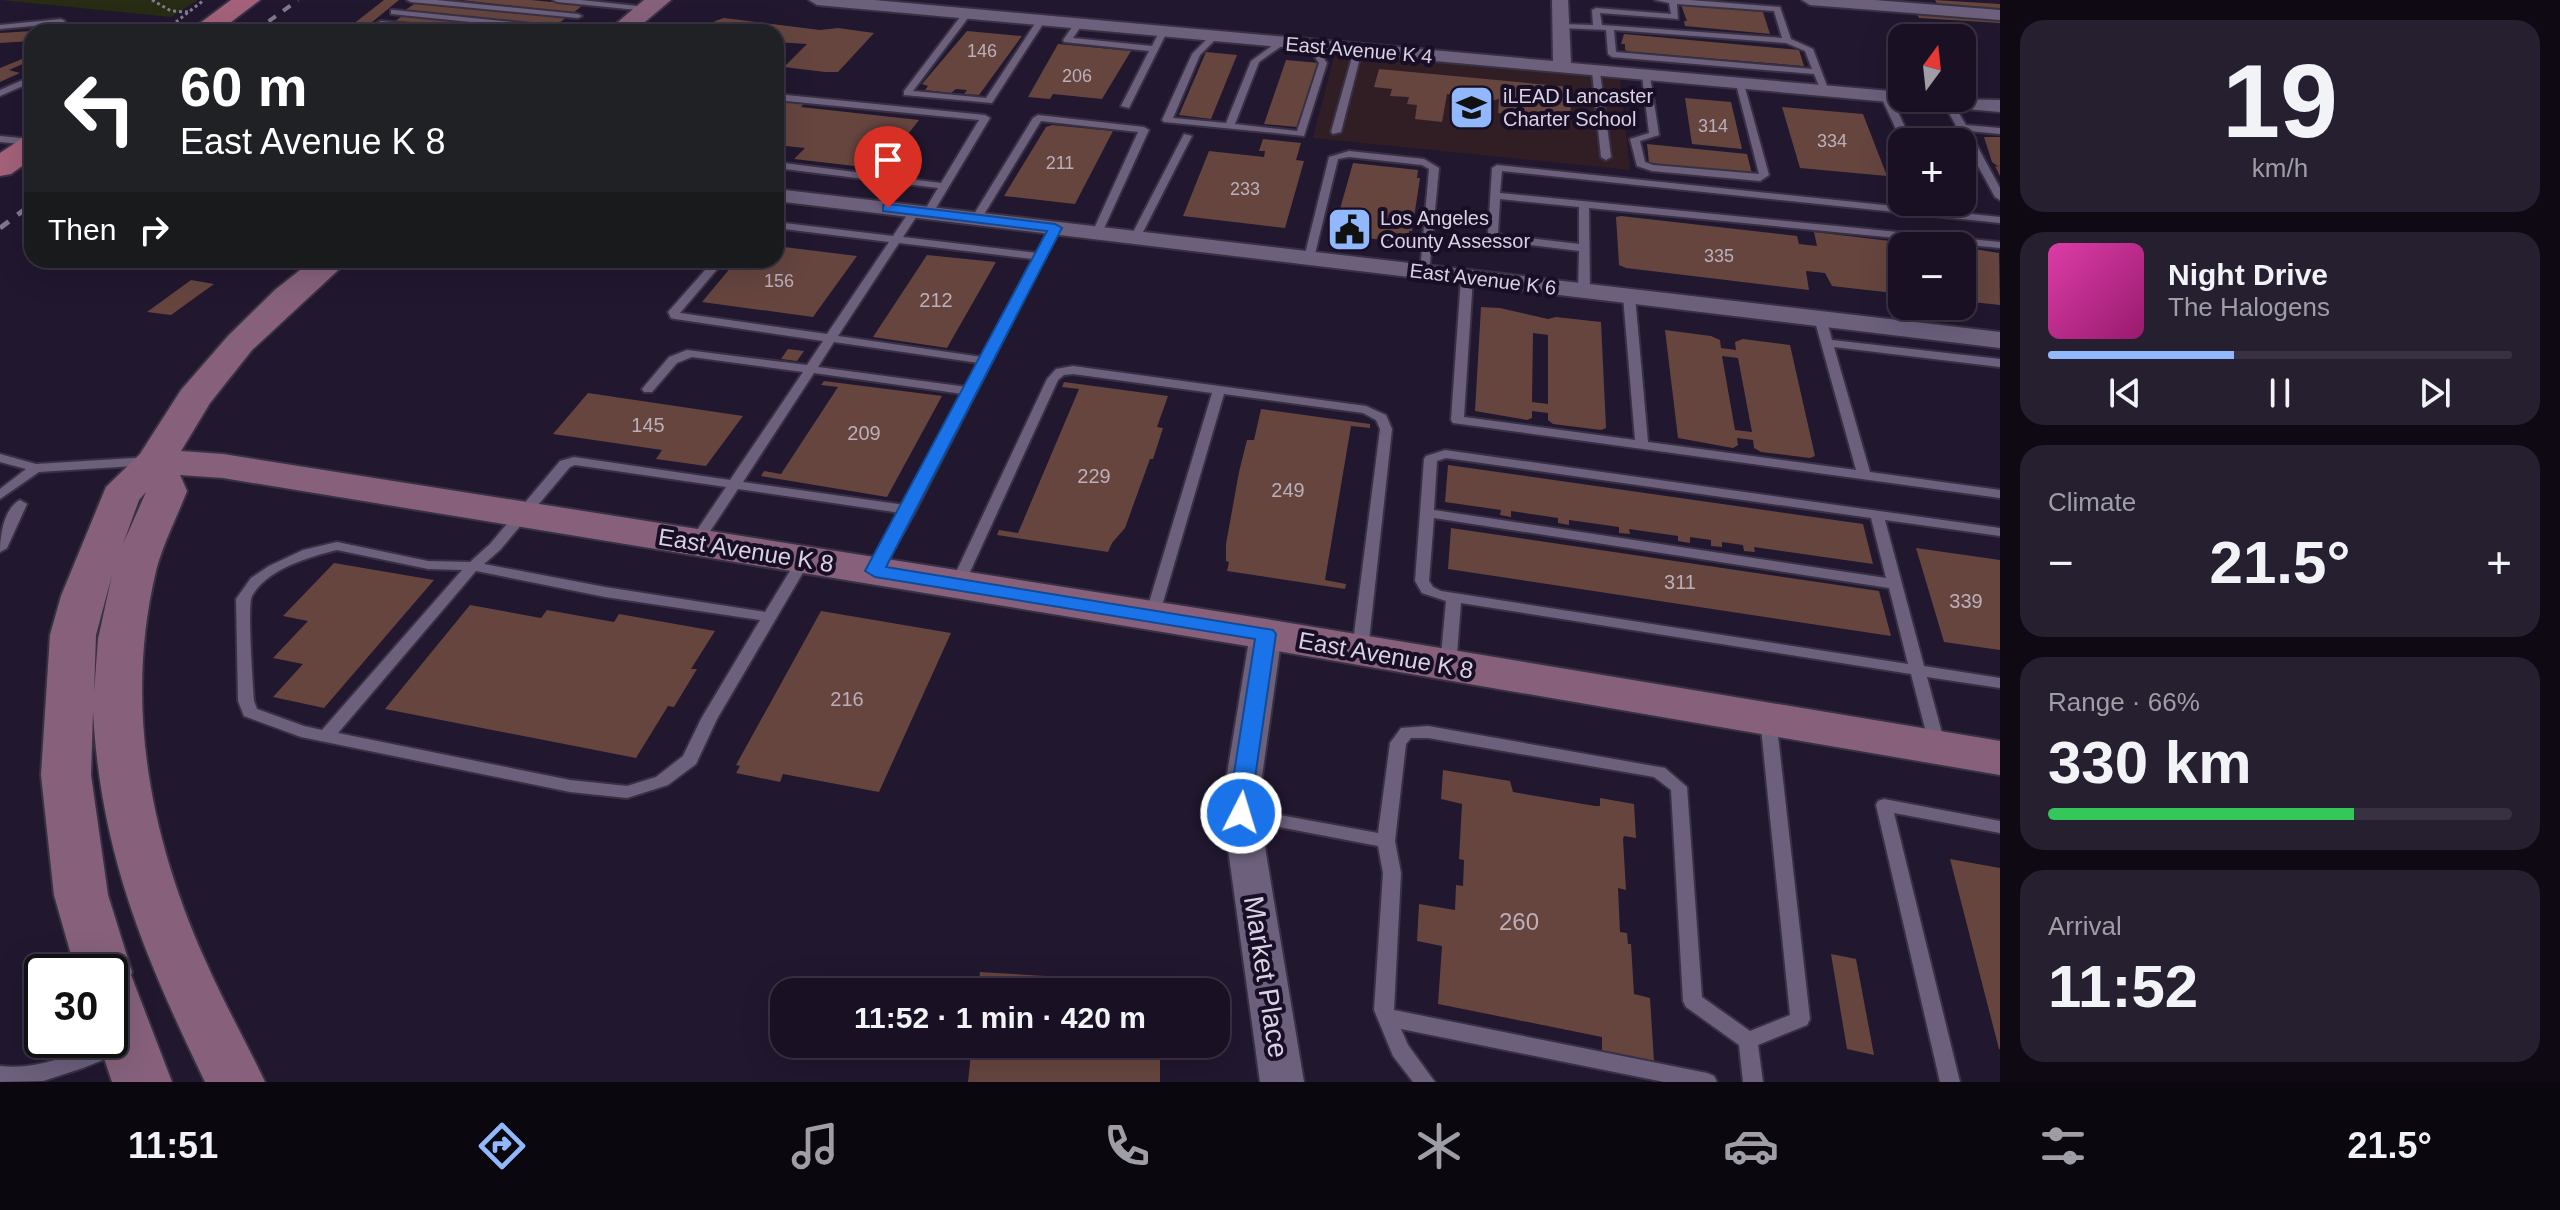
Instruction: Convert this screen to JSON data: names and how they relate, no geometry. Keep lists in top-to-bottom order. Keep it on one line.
{"streets":{"main road":["East Avenue K 8"],"street":["East Avenue K 4","East Avenue K 6","Market Place"]},"crossings":[["East Avenue K 8","Market Place"]],"places":{"school or university":["iLEAD Lancaster Charter School"],"public building":["Los Angeles County Assessor"]},"house_numbers":["146","206","314","334","211","233","335","156","212","145","209","229","249","311","339","216","260"],"north":"top","page":{"tile":[["19","km/h"],"Climate",["Range · 66%","330 km"],["Arrival","11:52"]],"map_buttons":["+","−"],"turn":["60 m","East Avenue K 8"],"then":"Then","song":["Night Drive","The Halogens"],"heat":["−","21.5°","+"],"limit":"30","trip":"11:52 · 1 min · 420 m","tabs":["11:51","21.5°"]}}
